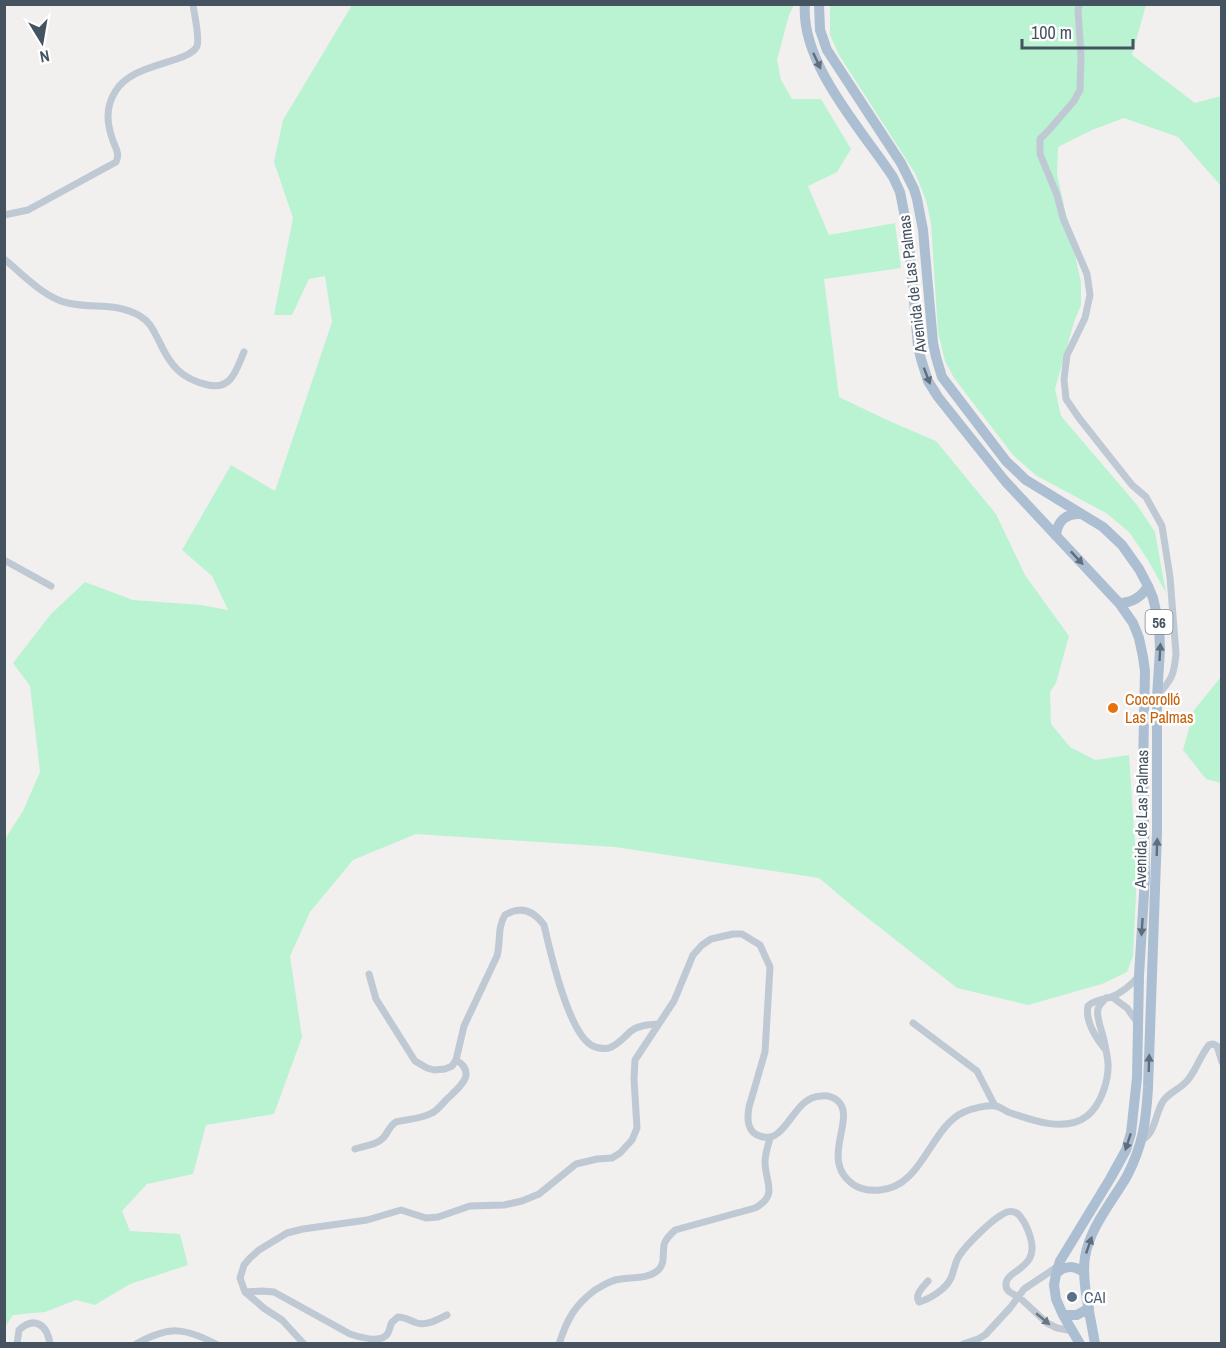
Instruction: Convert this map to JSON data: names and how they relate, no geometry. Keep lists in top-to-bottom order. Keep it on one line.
{"streets":{"main road":["Avenida de Las Palmas","56"]},"places":["Cocorolló Las Palmas","CAI"],"scale_bar":"100 m","north":"bottom"}
